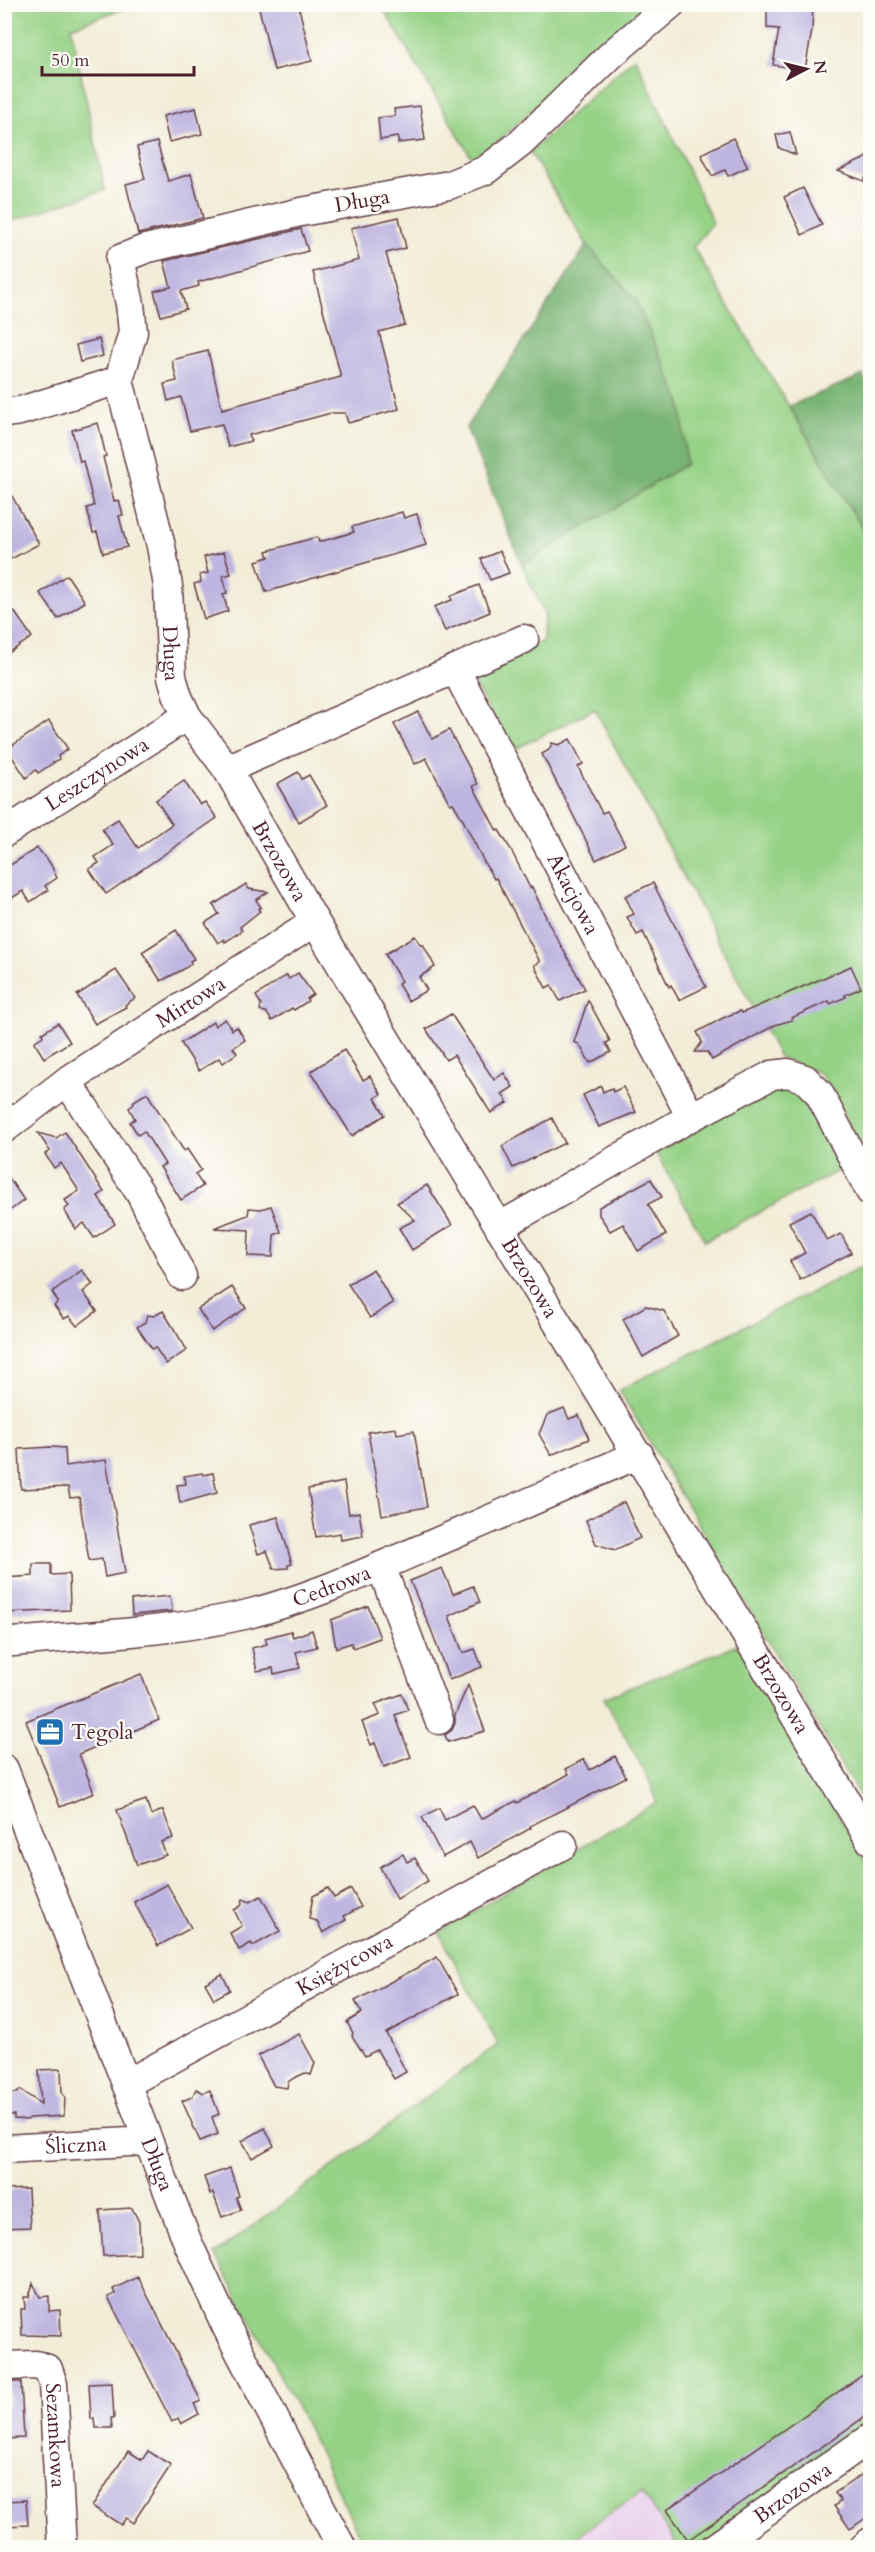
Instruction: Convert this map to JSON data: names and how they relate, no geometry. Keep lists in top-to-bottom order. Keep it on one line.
{"streets":{"street":["Długa","Leszczynowa","Brzozowa","Akacjowa","Mirtowa","Cedrowa","Księżycowa","Śliczna","Sezamkowa"]},"crossings":[["Długa","Leszczynowa"],["Długa","Brzozowa"],["Długa","Księżycowa"],["Długa","Śliczna"],["Leszczynowa","Brzozowa"],["Brzozowa","Mirtowa"],["Brzozowa","Cedrowa"]],"places":{"office":["Tegola"]},"scale_bar":"50 m","north":"right"}
